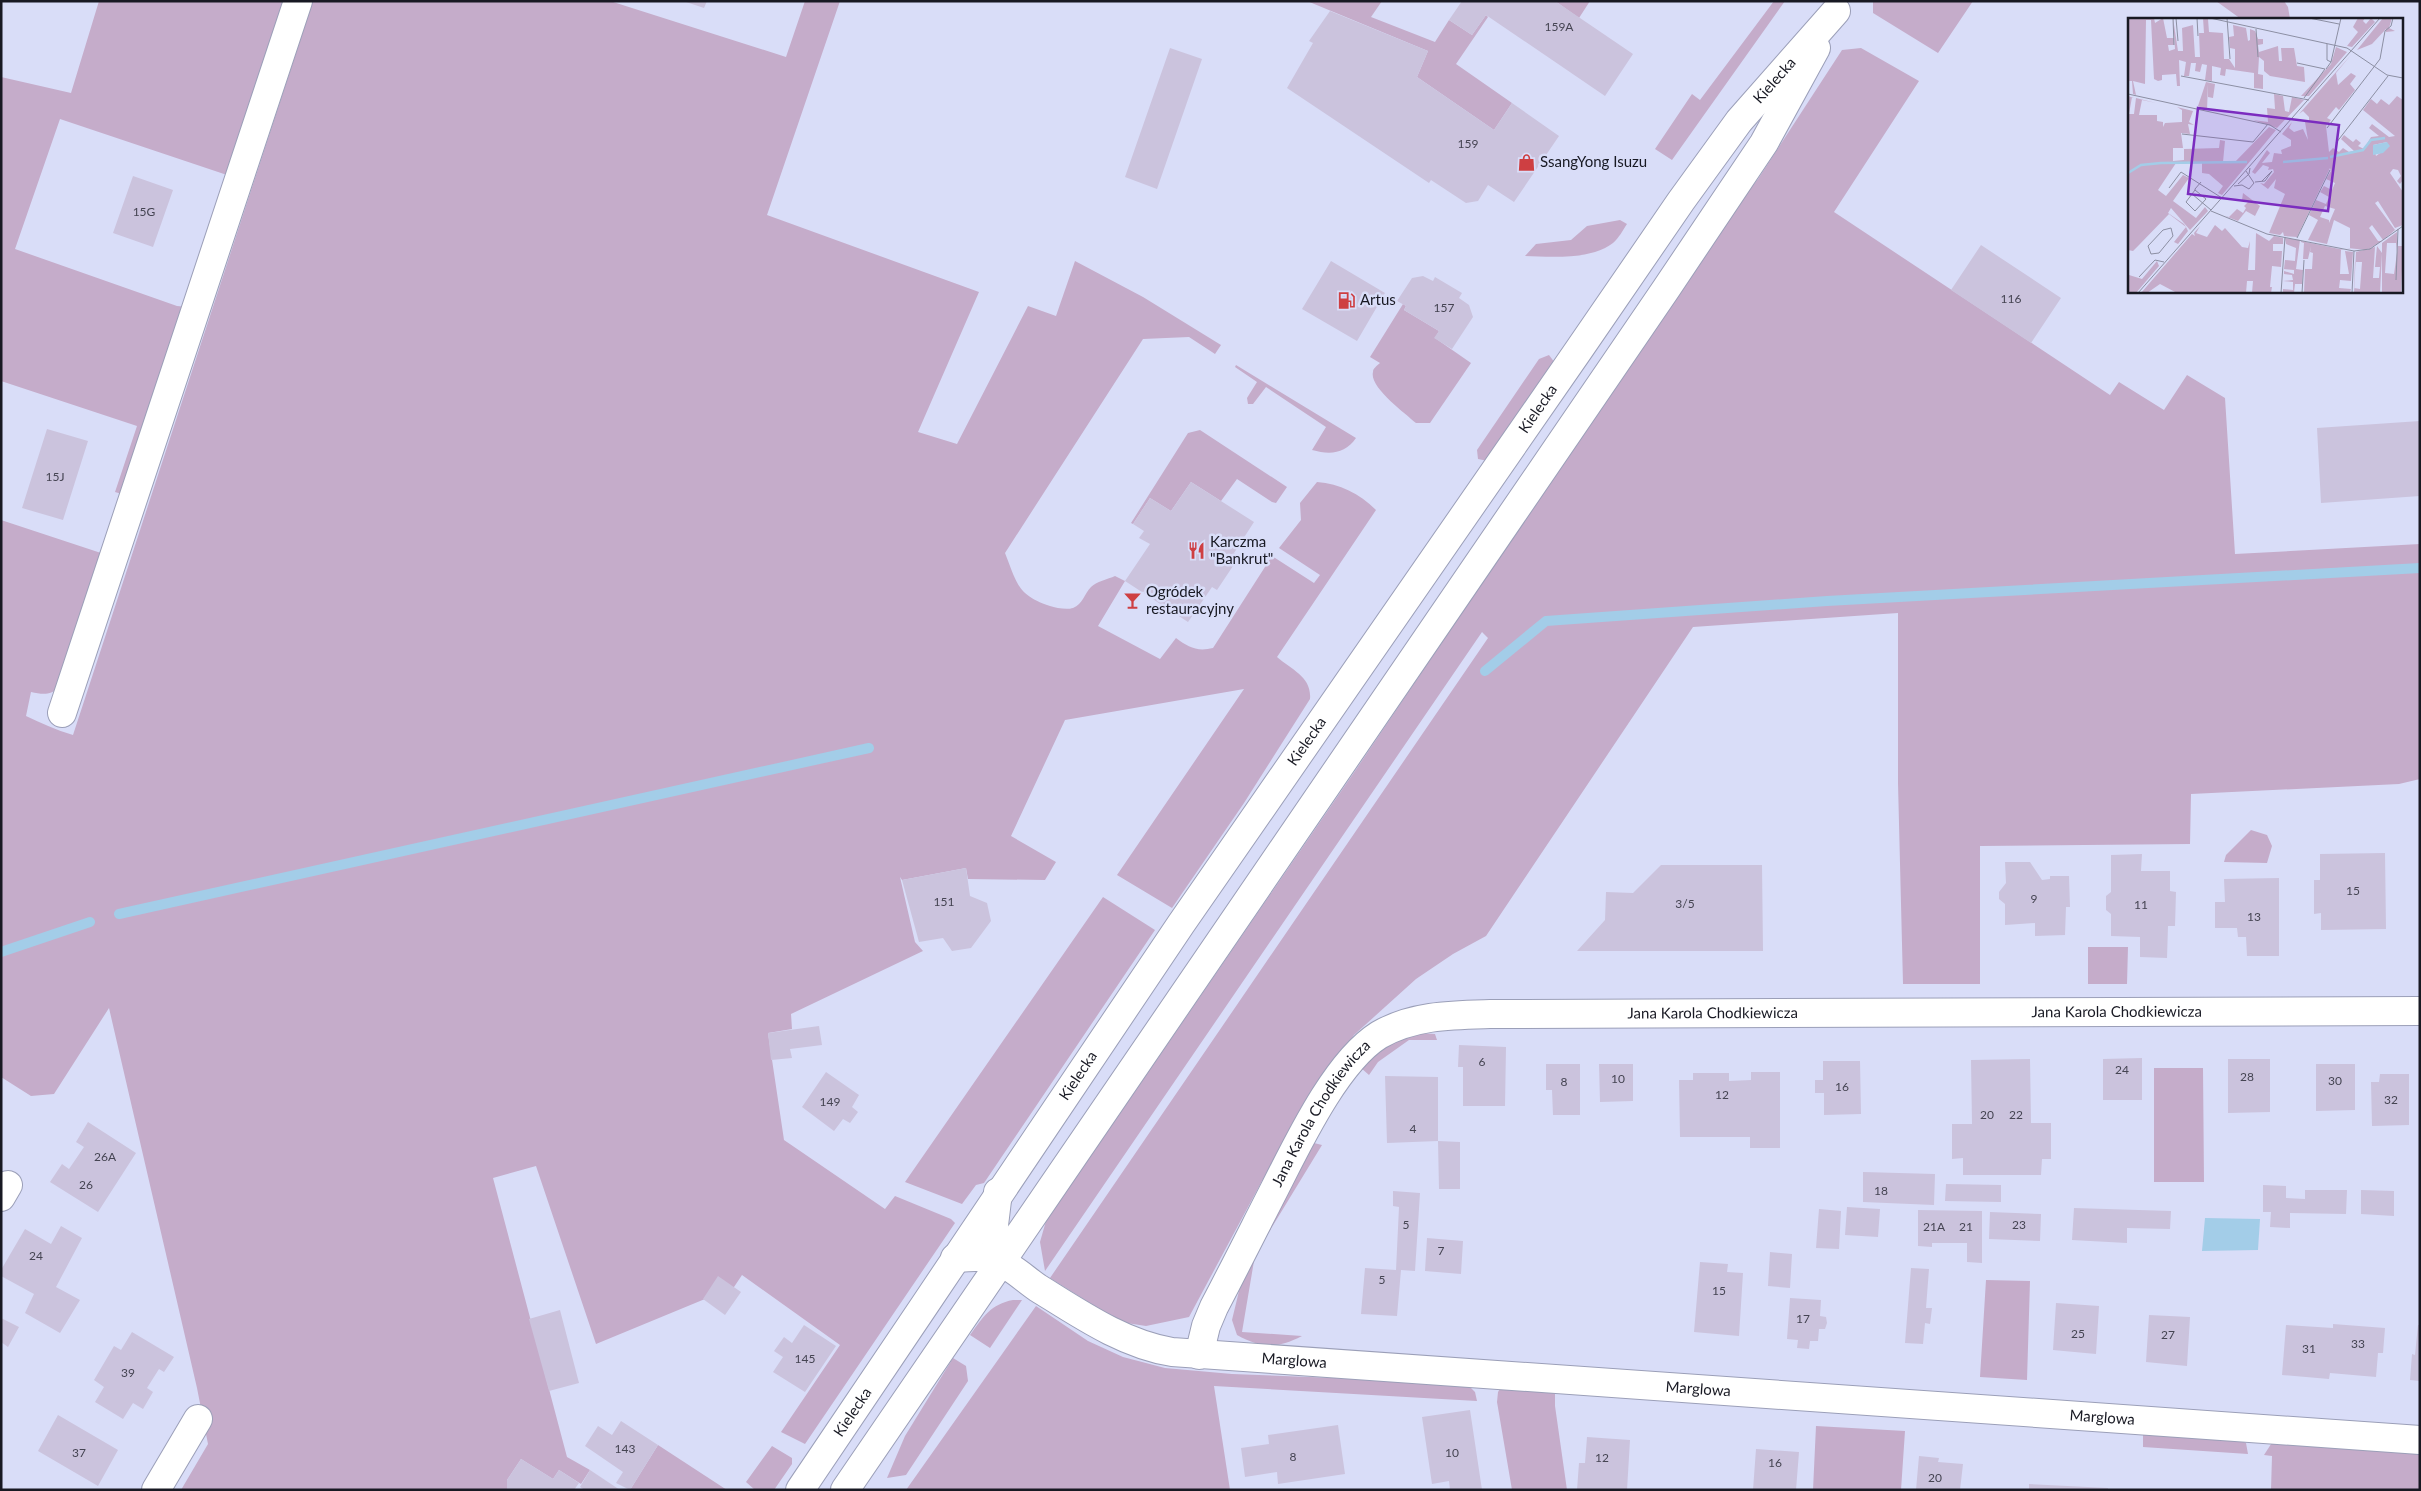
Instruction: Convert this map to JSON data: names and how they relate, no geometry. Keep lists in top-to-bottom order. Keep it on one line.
{"streets":{"street":["Kielecka","Jana Karola Chodkiewicza","Marglowa"]},"crossings":[["Kielecka","Marglowa"],["Jana Karola Chodkiewicza","Marglowa"]],"places":{"shop":["SsangYong Isuzu"],"fuel station":["Artus"],"restaurant":["Karczma \"Bankrut\""],"bar":["Ogródek restauracyjny"]},"house_numbers":["159A","159","15G","116","157","15J","15","9","151","3/5","11","13","6","24","28","10","30","8","16","12","32","149","20","22","4","26A","26","18","5","23","21A","21","7","24","5","15","17","25","27","33","31","145","39","143","37","10","8","12","16","20"]}
